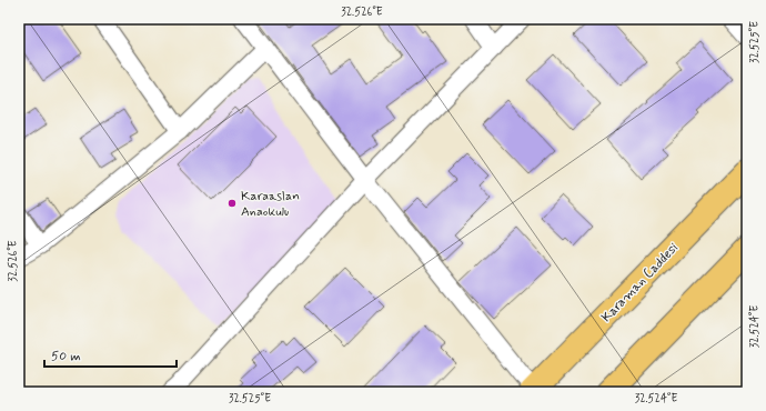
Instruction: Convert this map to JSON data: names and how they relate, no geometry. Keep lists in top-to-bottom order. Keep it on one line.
{"streets":{"highway":["Karaman Caddesi"]},"places":["Karaaslan Anaokulu"],"scale_bar":"50 m","coordinates":["32.526°E","32.525°E","32.524°E"]}
